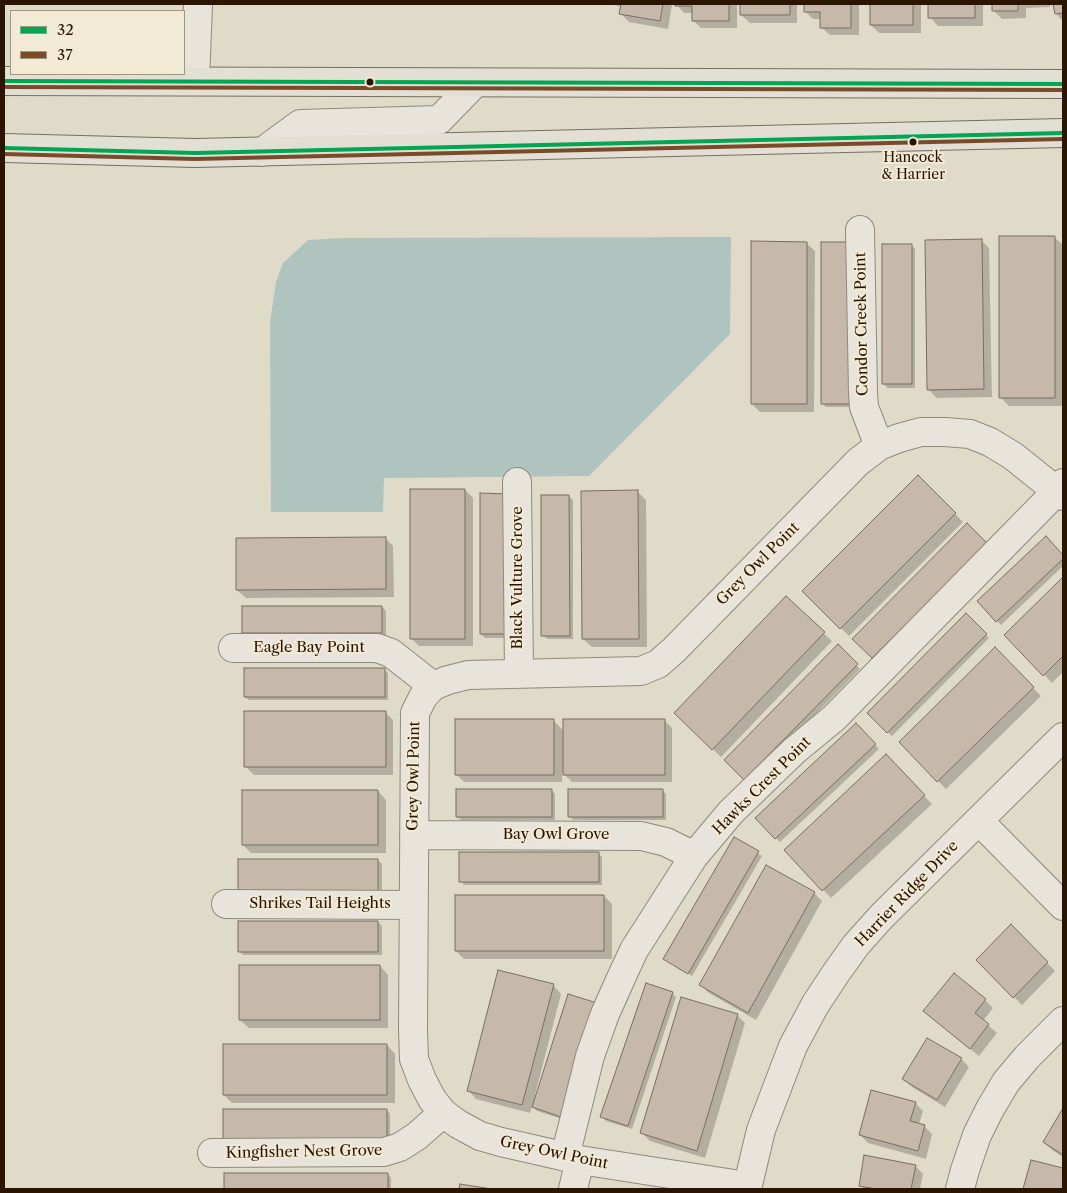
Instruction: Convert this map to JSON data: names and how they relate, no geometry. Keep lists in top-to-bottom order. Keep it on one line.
{"streets":{"street":["Condor Creek Point","Grey Owl Point","Black Vulture Grove","Eagle Bay Point","Hawks Crest Point","Bay Owl Grove","Harrier Ridge Drive","Shrikes Tail Heights","Kingfisher Nest Grove"]},"crossings":[["Condor Creek Point","Grey Owl Point"],["Grey Owl Point","Black Vulture Grove"],["Grey Owl Point","Eagle Bay Point"],["Grey Owl Point","Hawks Crest Point"],["Grey Owl Point","Bay Owl Grove"],["Grey Owl Point","Harrier Ridge Drive"],["Grey Owl Point","Shrikes Tail Heights"],["Grey Owl Point","Kingfisher Nest Grove"],["Hawks Crest Point","Bay Owl Grove"]],"places":["Hancock & Harrier"],"lines":["transit line 32","transit line 37"],"legend":["32","37"]}
